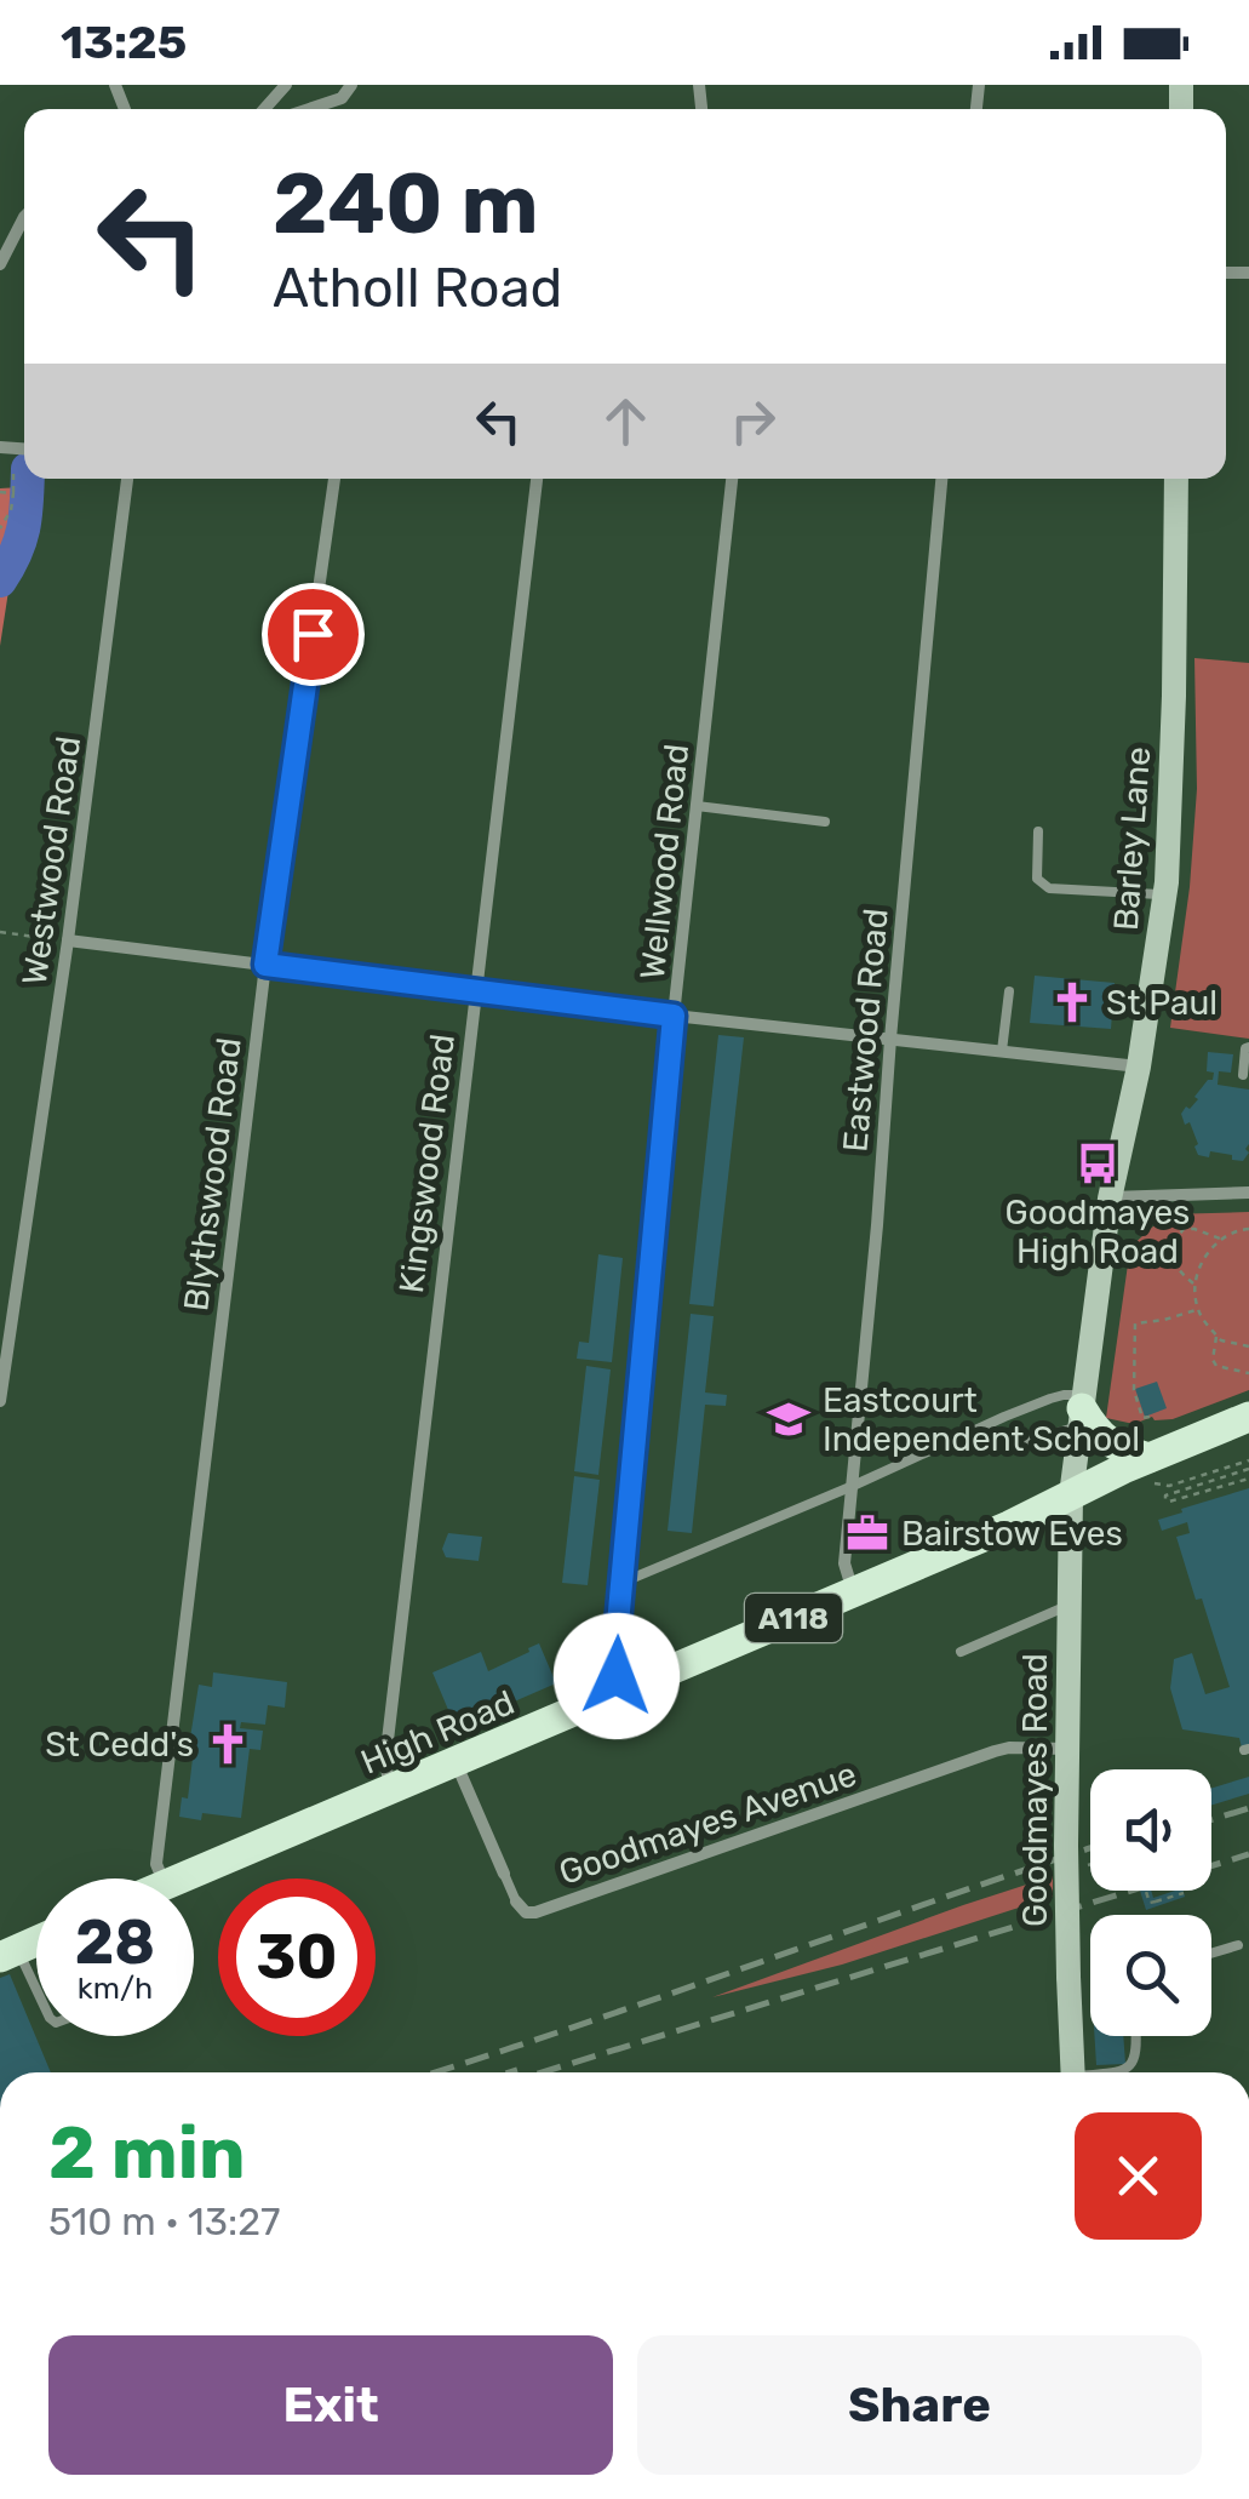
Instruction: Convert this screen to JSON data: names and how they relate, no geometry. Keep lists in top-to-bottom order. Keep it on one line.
{"streets":{"main road":["Barley Lane","A118","High Road","Goodmayes Road"],"street":["Westwood Road","Wellwood Road","Eastwood Road","Kingswood Road","Blythswood Road","Goodmayes Avenue"]},"crossings":[["Barley Lane","High Road"],["Barley Lane","Goodmayes Road"],["Wellwood Road","High Road"],["Eastwood Road","High Road"],["Kingswood Road","High Road"],["High Road","Goodmayes Road"],["High Road","Goodmayes Avenue"],["Goodmayes Road","Goodmayes Avenue"]],"places":{"church":["St Paul","St Cedd's"],"bus stop":["Goodmayes High Road"],"school or university":["Eastcourt Independent School"],"office":["Bairstow Eves"]},"page":{"status":"13:25","turn":["240 m","Atholl Road"],"speed":"28 km/h","limit":"30","heading":["2 min","510 m · 13:27"],"buttons":["Exit","Share"]}}
